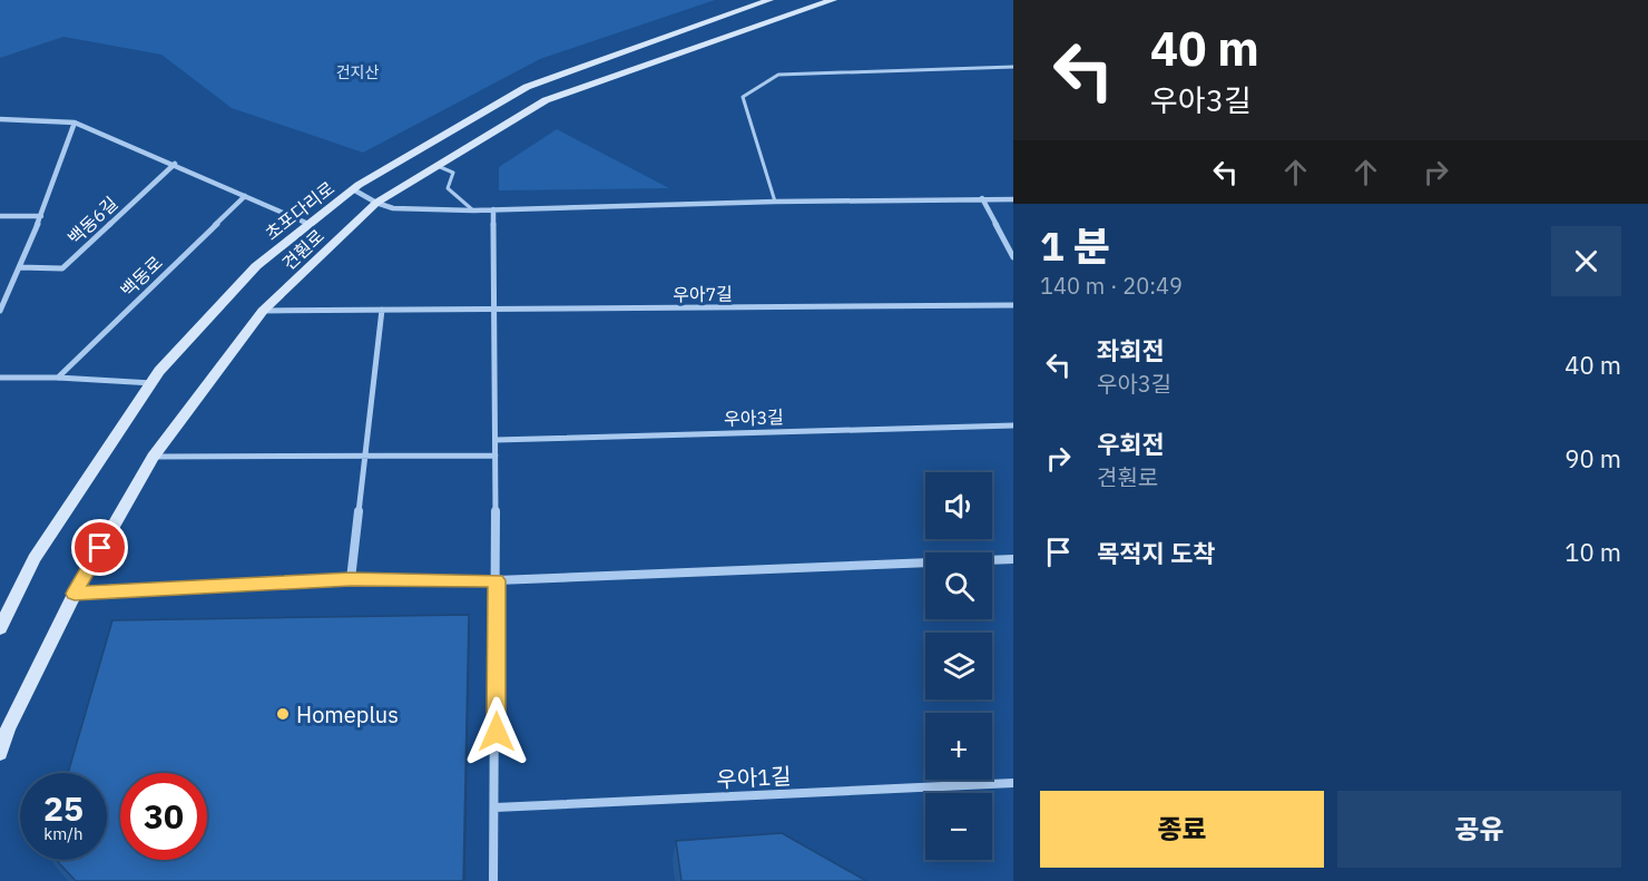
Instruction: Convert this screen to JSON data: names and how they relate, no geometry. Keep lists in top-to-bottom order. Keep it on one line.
{"streets":{"street":["초포다리로","백동6길","견훤로","백동로","우아7길","우아3길","우아1길"]},"crossings":[["견훤로","우아7길"]],"parks":["건지산"],"places":["Homeplus"],"page":{"turn":["40 m","우아3길"],"heading":["1 분","140 m · 20:49"],"list":[{"name":"좌회전","note":"우아3길","value":"40 m"},{"name":"우회전","note":"견훤로","value":"90 m"},{"name":"목적지 도착","value":"10 m"}],"map_buttons":["+","−"],"speed":"25 km/h","limit":"30","buttons":["종료","공유"]}}
